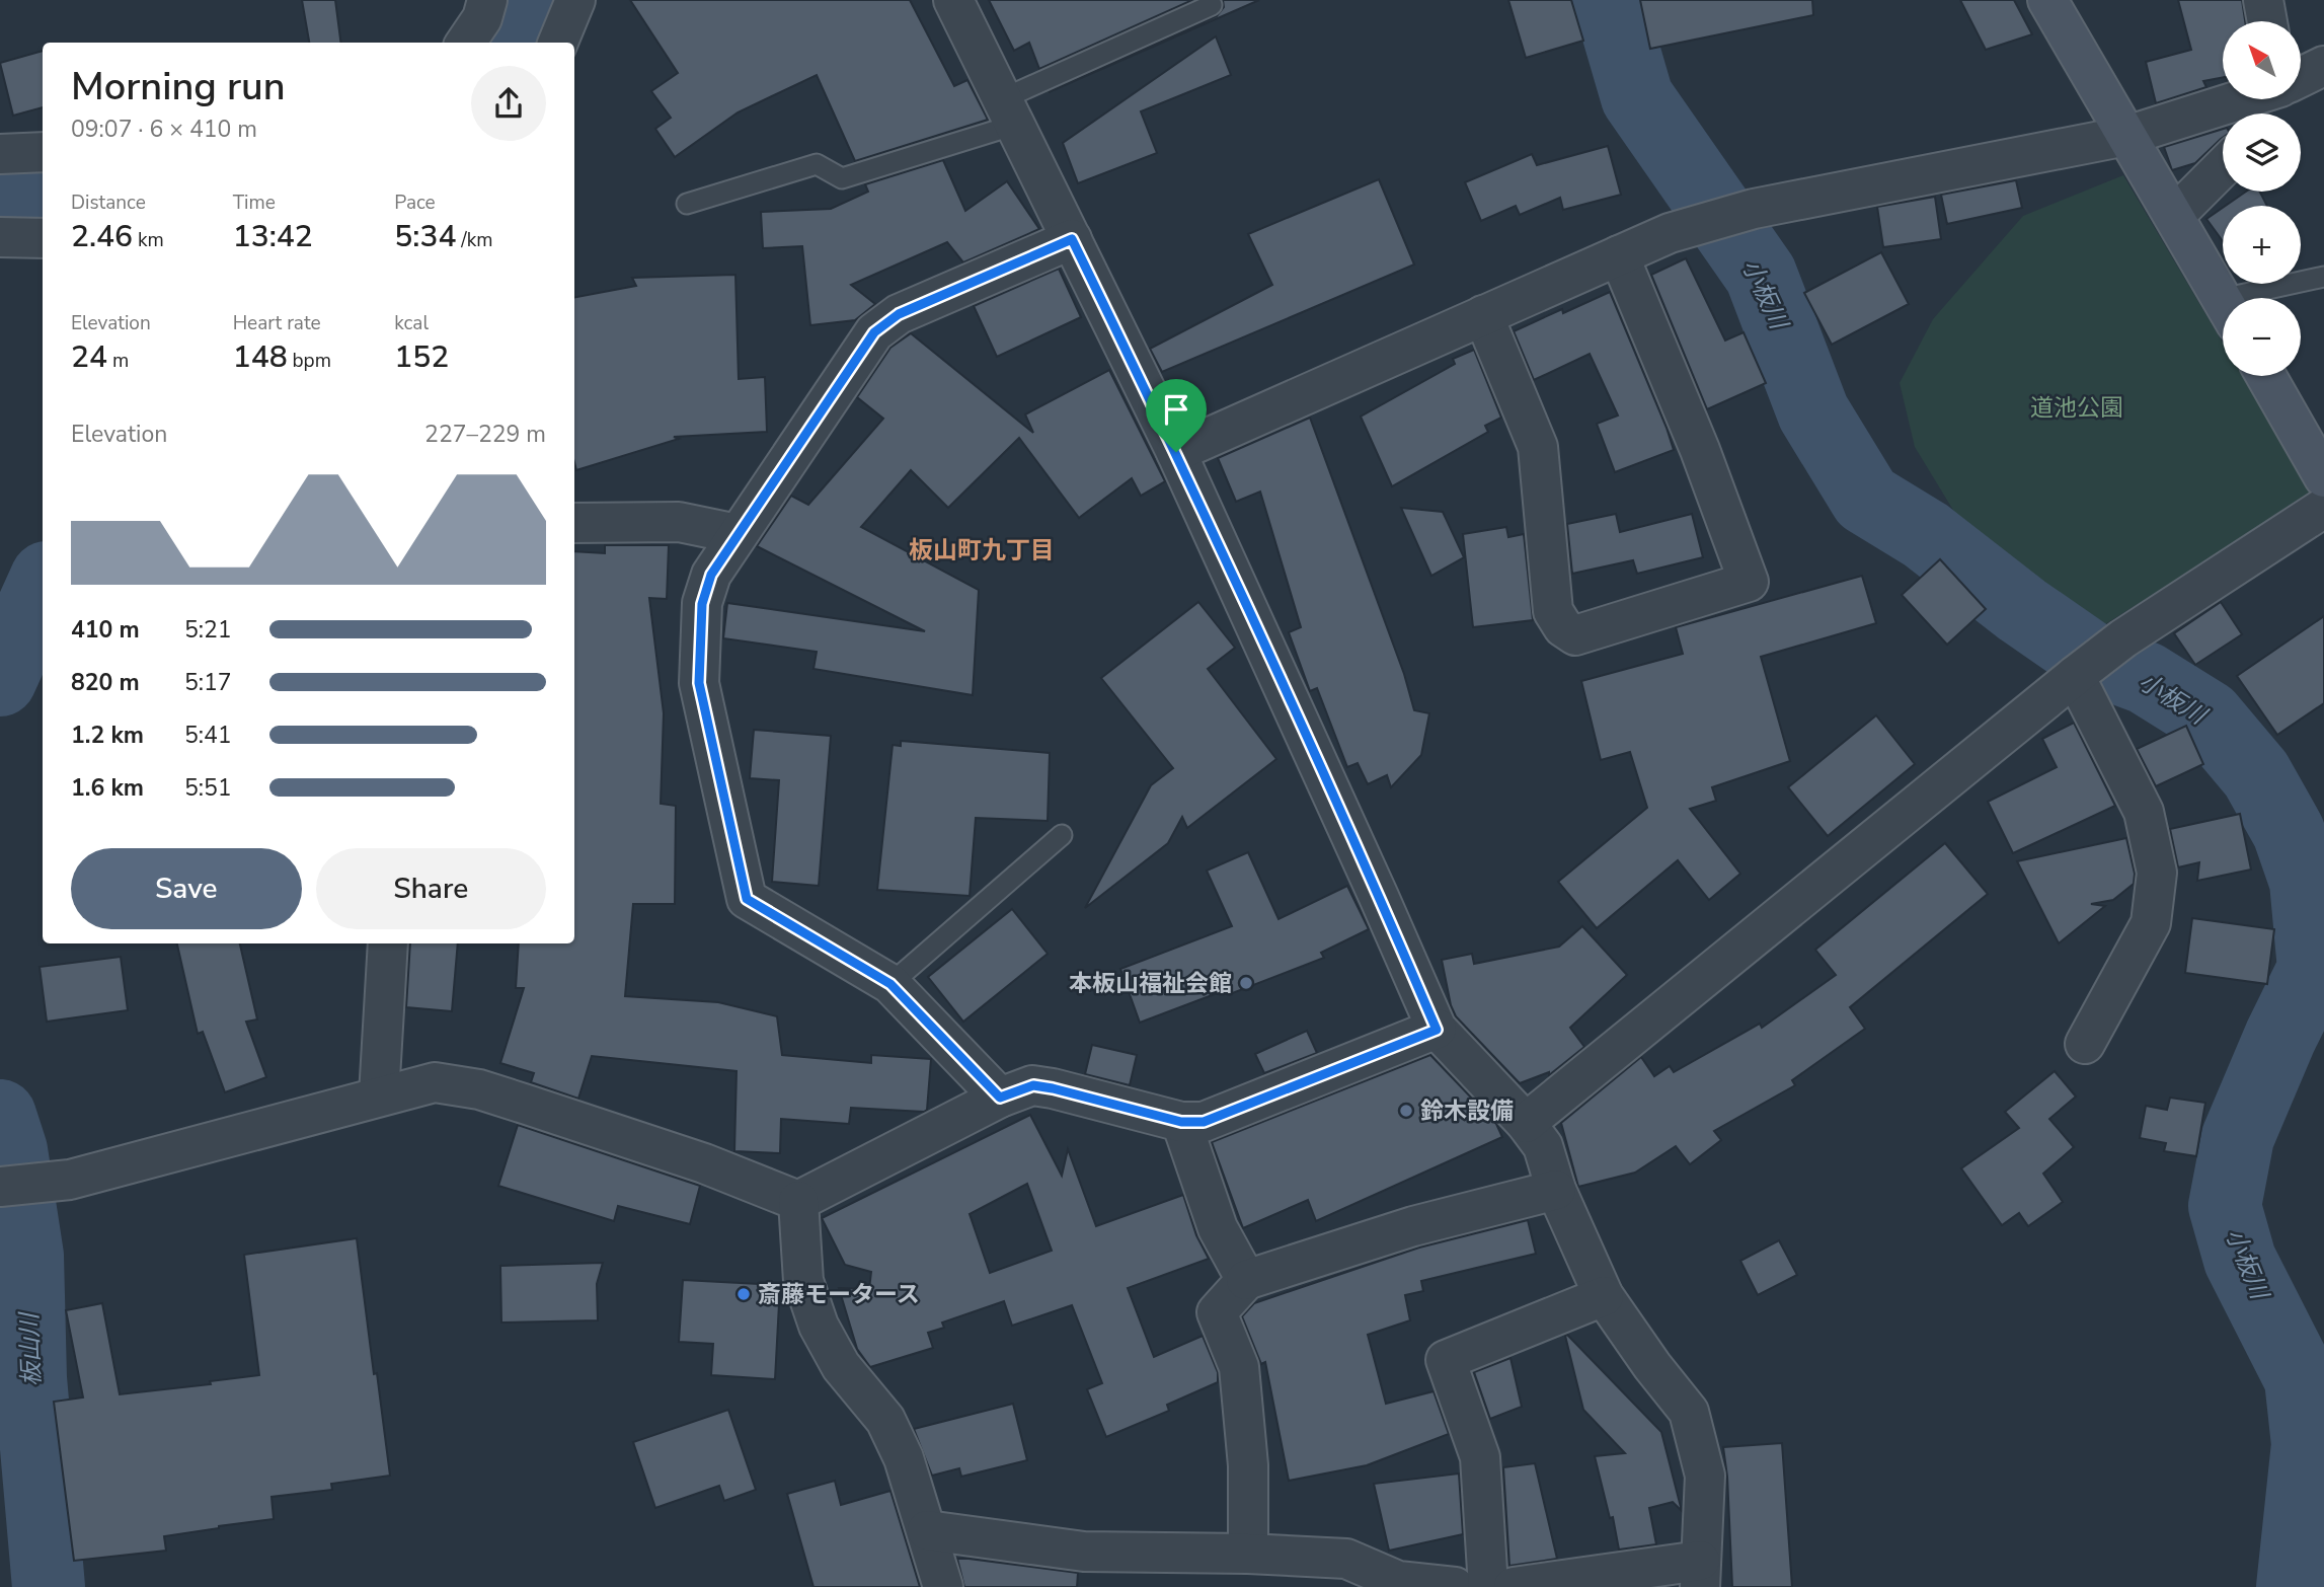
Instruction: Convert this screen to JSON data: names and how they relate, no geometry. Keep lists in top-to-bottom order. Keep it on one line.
{"districts":["板山町九丁目"],"water":["小板川","板山川"],"parks":["道池公園"],"places":["本板山福祉会館","鈴木設備","斎藤モータース"],"north":"top left","page":{"map_buttons":["+","−"],"heading":["Morning run","09:07 · 6 × 410 m"],"stats":[["Distance","2.46 km"],["Time","13:42"],["Pace","5:34 /km"],["Elevation","24 m"],["Heart rate","148 bpm"],["kcal","152"]],"chart":["Elevation","227–229 m"],"list":[{"name":"410 m","note":"5:21"},{"name":"820 m","note":"5:17"},{"name":"1.2 km","note":"5:41"},{"name":"1.6 km","note":"5:51"}],"buttons":["Save","Share"]}}
